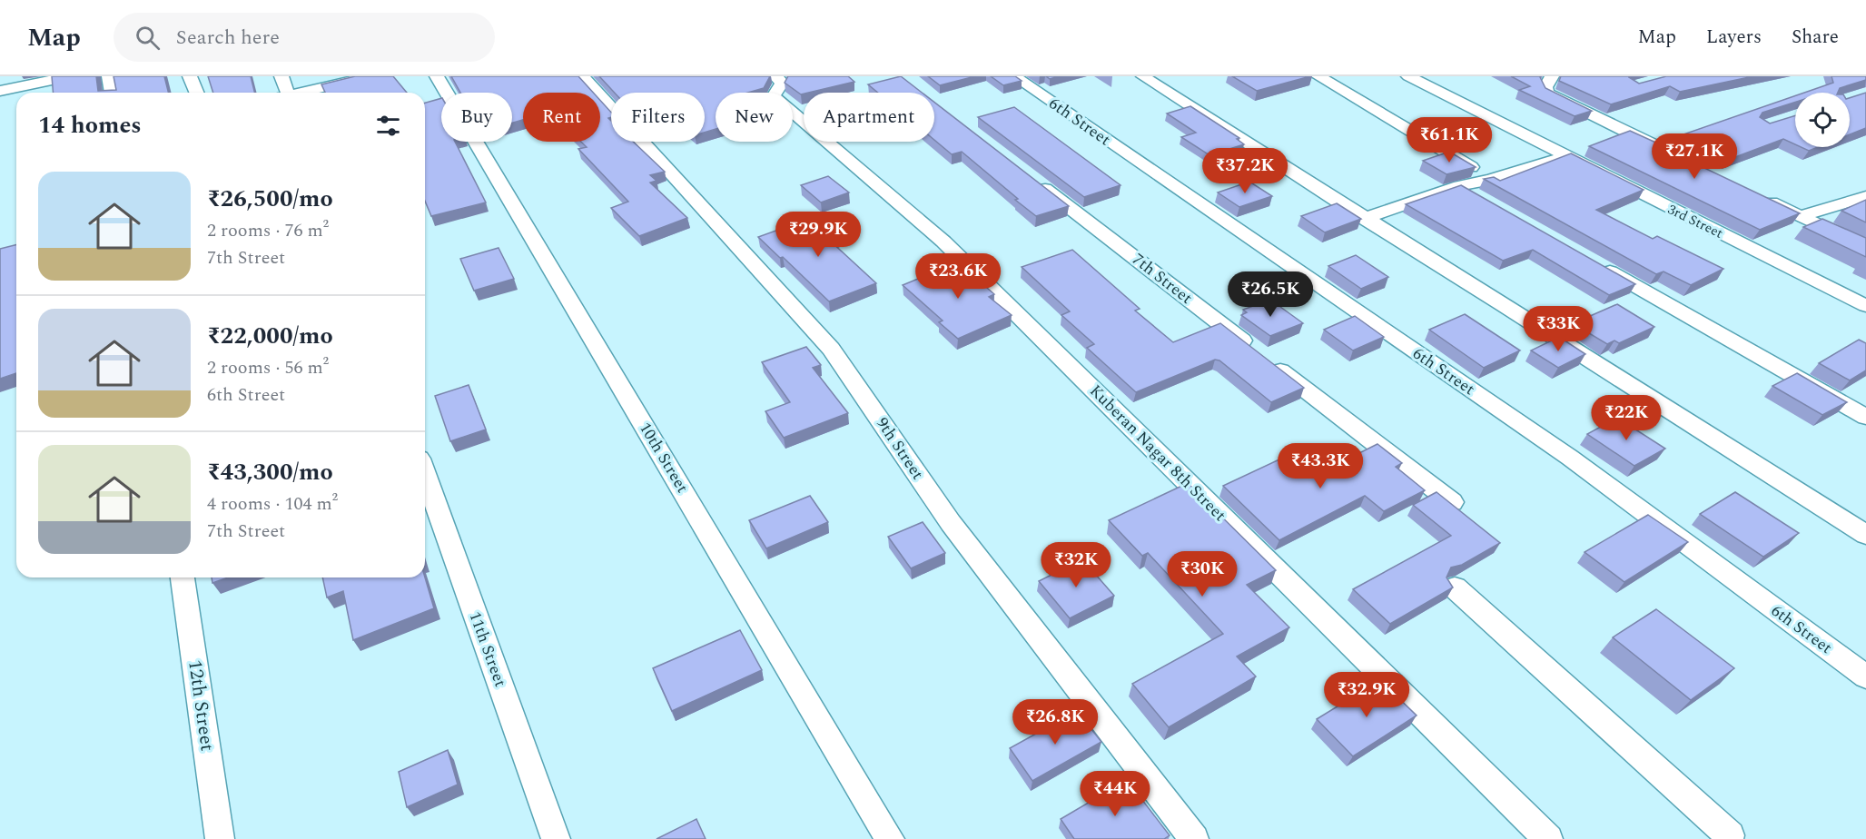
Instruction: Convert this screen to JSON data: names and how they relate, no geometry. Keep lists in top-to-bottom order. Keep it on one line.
{"streets":{"street":["6th Street","3rd Street","7th Street","9th Street","Kuberan Nagar 8th Street","10th Street","11th Street","12th Street"]},"page":{"header":"Map","search":"Search here","nav":["Map","Layers","Share"],"chip":["Buy","Rent","Filters","New","Apartment"],"heading":"14 homes","price":["₹61.1K","₹27.1K","₹37.2K","₹29.9K","₹23.6K","₹26.5K","₹33K","₹22K","₹43.3K","₹32K","₹30K","₹32.9K","₹26.8K","₹44K"],"list":[{"name":"₹26,500/mo","note":"2 rooms · 76 m² · 7th Street"},{"name":"₹22,000/mo","note":"2 rooms · 56 m² · 6th Street"},{"name":"₹43,300/mo","note":"4 rooms · 104 m² · 7th Street"}]}}
